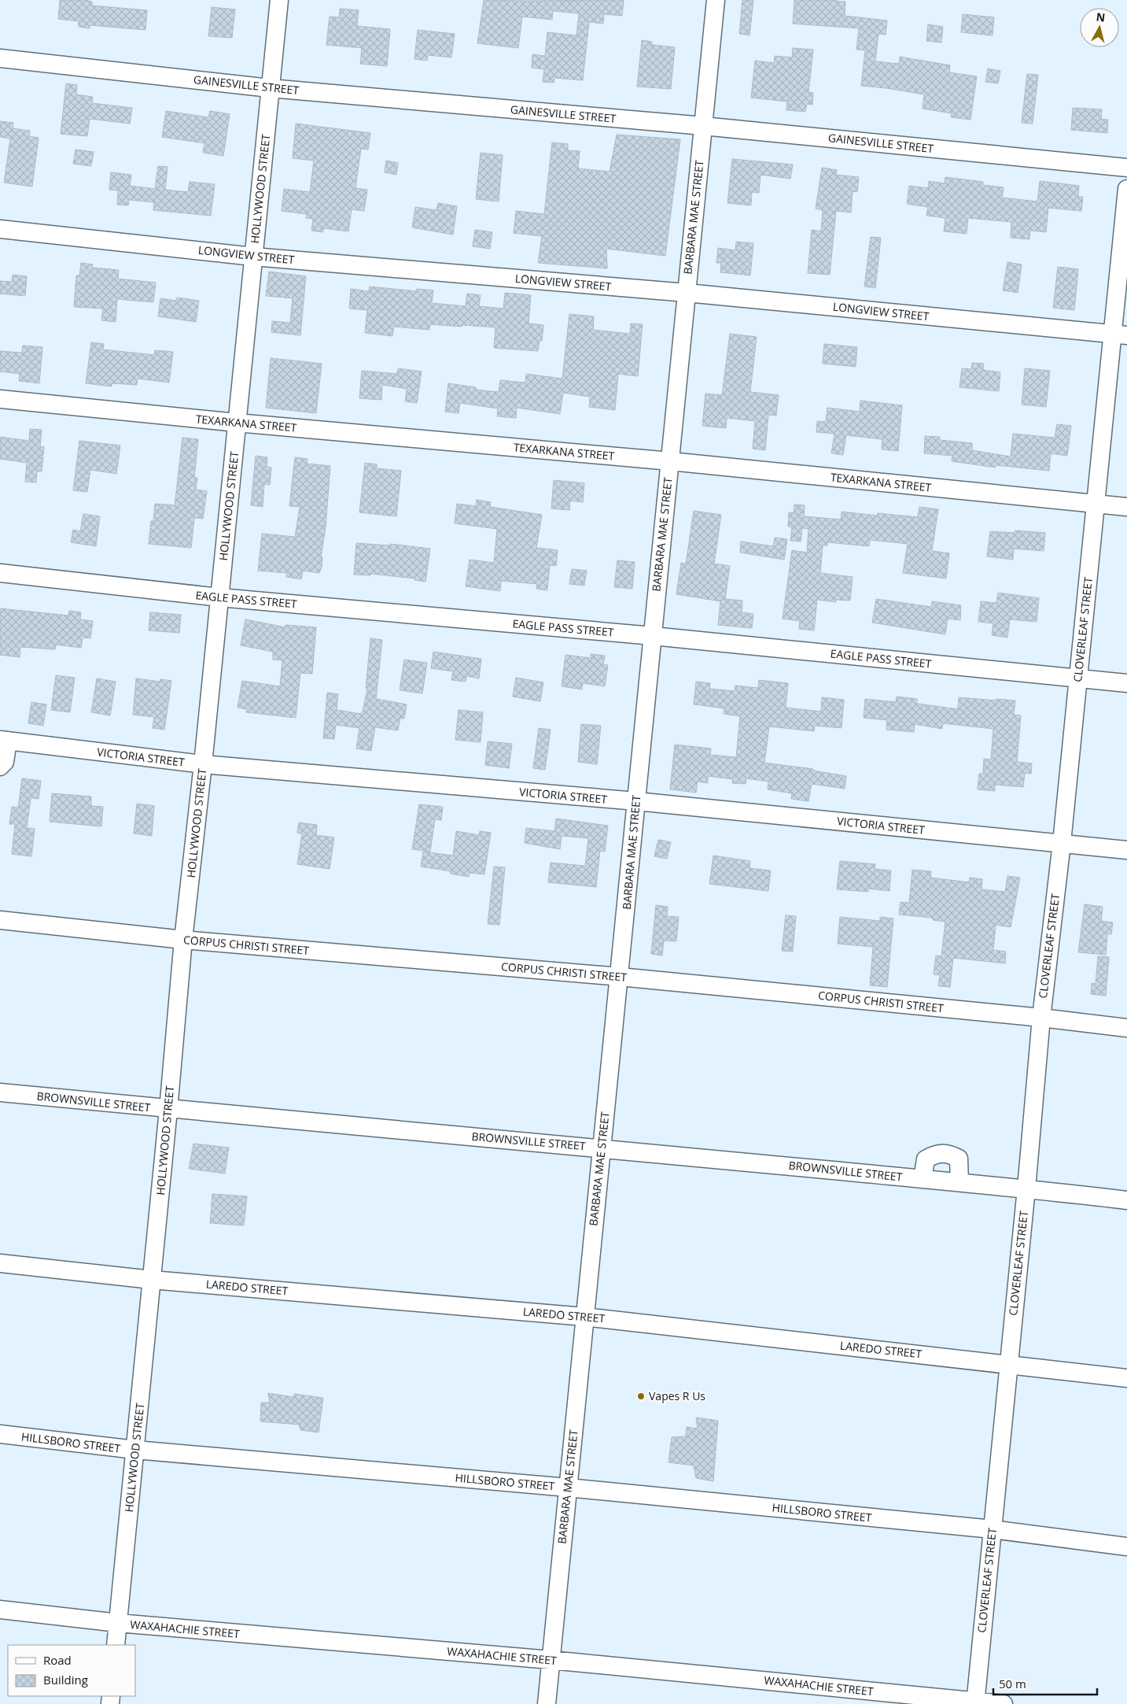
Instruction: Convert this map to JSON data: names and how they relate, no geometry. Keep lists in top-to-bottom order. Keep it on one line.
{"streets":{"street":["GAINESVILLE STREET","HOLLYWOOD STREET","BARBARA MAE STREET","LONGVIEW STREET","TEXARKANA STREET","EAGLE PASS STREET","CLOVERLEAF STREET","VICTORIA STREET","CORPUS CHRISTI STREET","BROWNSVILLE STREET","LAREDO STREET","HILLSBORO STREET","WAXAHACHIE STREET"]},"crossings":[["GAINESVILLE STREET","HOLLYWOOD STREET"],["GAINESVILLE STREET","BARBARA MAE STREET"],["HOLLYWOOD STREET","LONGVIEW STREET"],["HOLLYWOOD STREET","TEXARKANA STREET"],["HOLLYWOOD STREET","EAGLE PASS STREET"],["HOLLYWOOD STREET","VICTORIA STREET"],["HOLLYWOOD STREET","CORPUS CHRISTI STREET"],["HOLLYWOOD STREET","BROWNSVILLE STREET"],["HOLLYWOOD STREET","LAREDO STREET"],["HOLLYWOOD STREET","HILLSBORO STREET"],["HOLLYWOOD STREET","WAXAHACHIE STREET"],["BARBARA MAE STREET","LONGVIEW STREET"],["BARBARA MAE STREET","TEXARKANA STREET"],["BARBARA MAE STREET","EAGLE PASS STREET"],["BARBARA MAE STREET","VICTORIA STREET"],["BARBARA MAE STREET","CORPUS CHRISTI STREET"],["BARBARA MAE STREET","BROWNSVILLE STREET"],["BARBARA MAE STREET","LAREDO STREET"],["BARBARA MAE STREET","HILLSBORO STREET"],["BARBARA MAE STREET","WAXAHACHIE STREET"],["LONGVIEW STREET","CLOVERLEAF STREET"],["TEXARKANA STREET","CLOVERLEAF STREET"],["EAGLE PASS STREET","CLOVERLEAF STREET"],["CLOVERLEAF STREET","VICTORIA STREET"],["CLOVERLEAF STREET","CORPUS CHRISTI STREET"],["CLOVERLEAF STREET","BROWNSVILLE STREET"],["CLOVERLEAF STREET","LAREDO STREET"],["CLOVERLEAF STREET","HILLSBORO STREET"],["CLOVERLEAF STREET","WAXAHACHIE STREET"]],"places":["Vapes R Us"],"legend":["Road","Building"],"scale_bar":"50 m","north":"top"}
